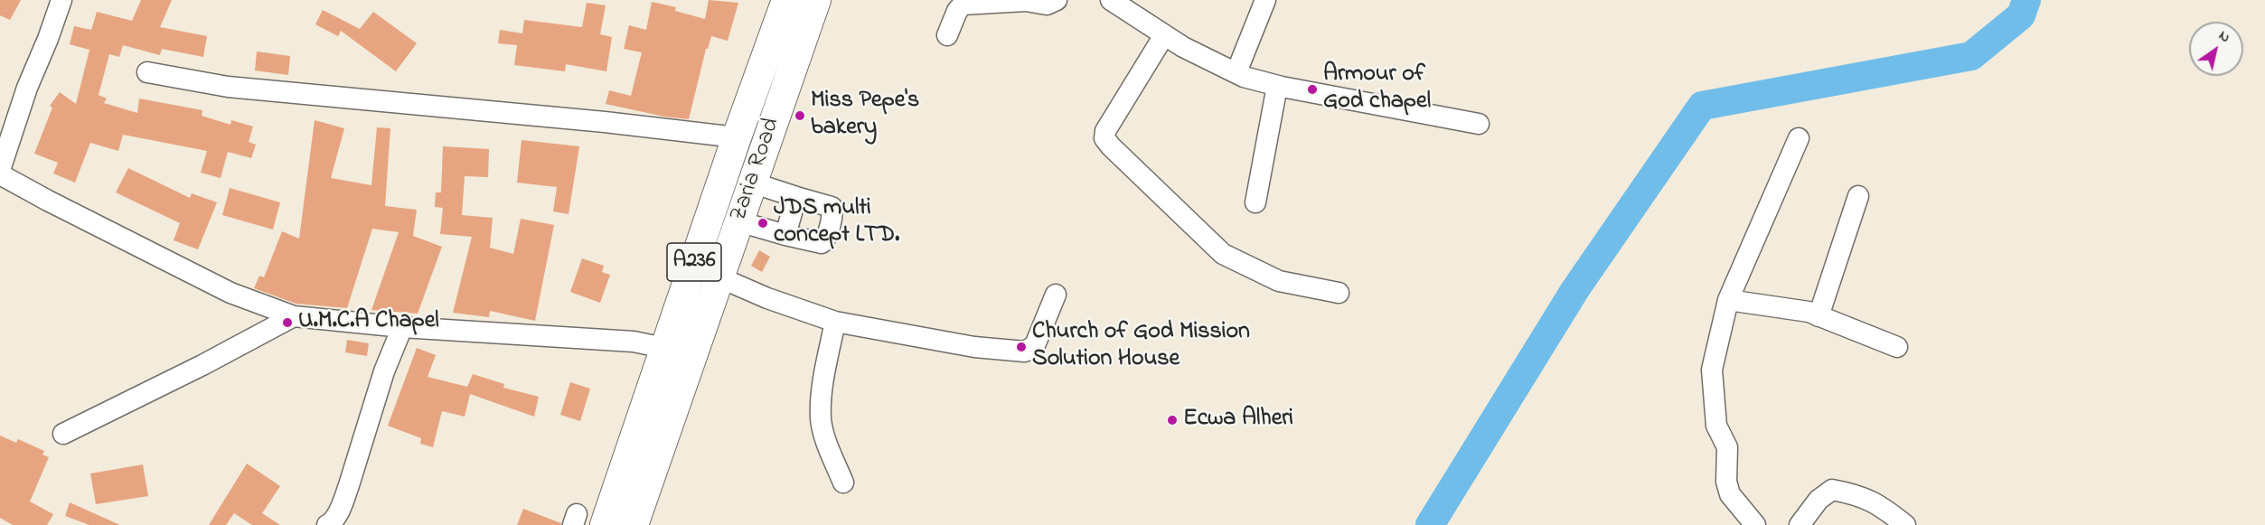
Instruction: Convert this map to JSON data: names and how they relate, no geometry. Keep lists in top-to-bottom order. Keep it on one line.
{"streets":{"highway":["Zaria Road","A236"]},"places":["Armour of God chapel","Miss Pepe's bakery","JDS multi concept LTD.","U.M.C.A Chapel","Church of God Mission Solution House","Ecwa Alheri"],"north":"top right"}
